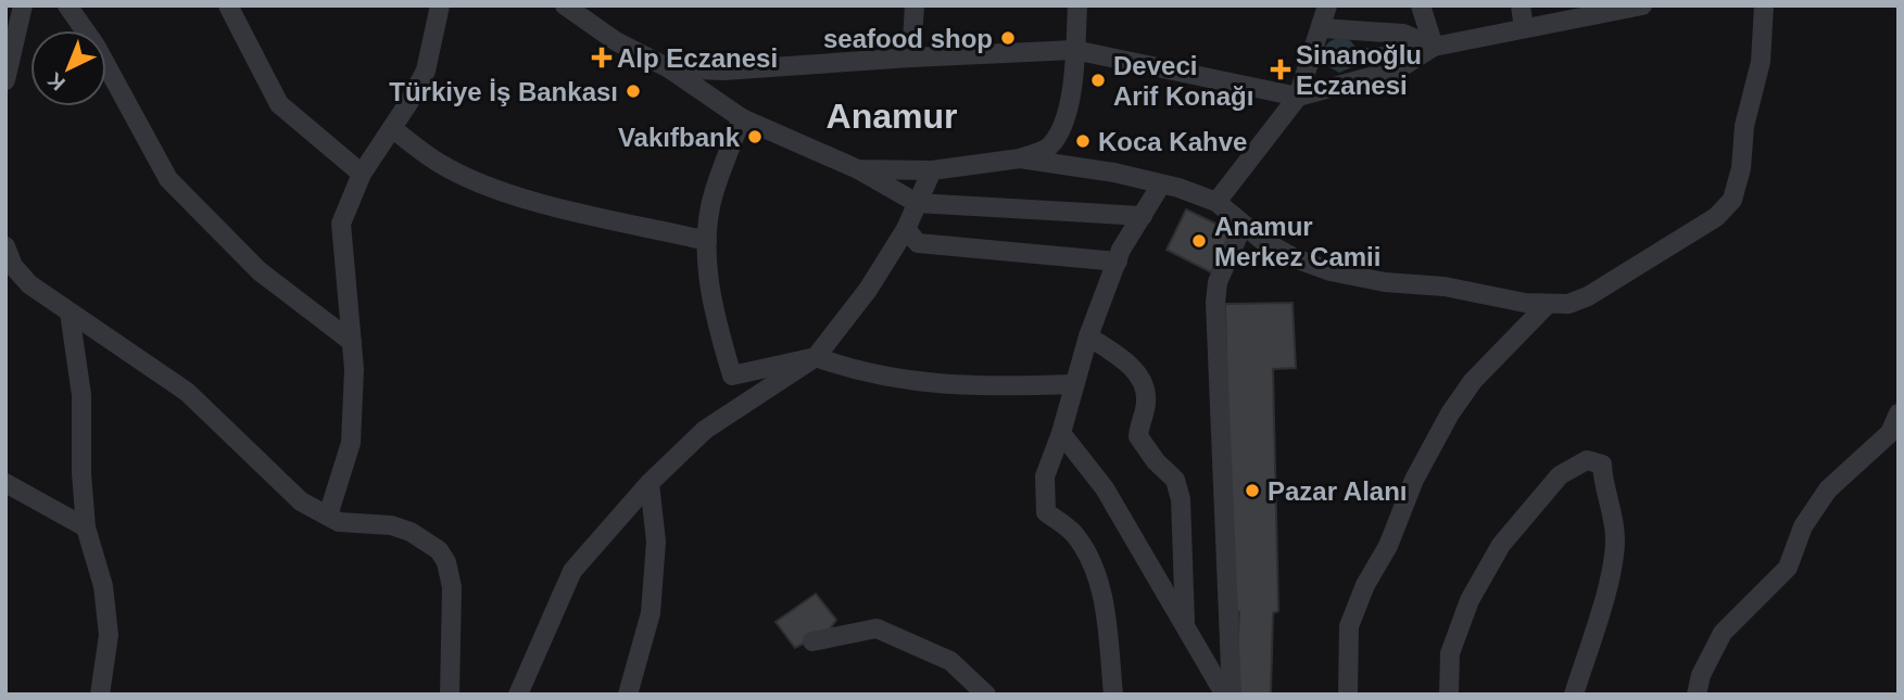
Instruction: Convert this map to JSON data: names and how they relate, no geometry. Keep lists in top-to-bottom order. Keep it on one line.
{"districts":["Anamur"],"places":{"other":["seafood shop","Deveci Arif Konağı","Türkiye İş Bankası","Vakıfbank","Koca Kahve","Anamur Merkez Camii","Pazar Alanı"],"health":["Alp Eczanesi","Sinanoğlu Eczanesi"]},"north":"bottom left"}
